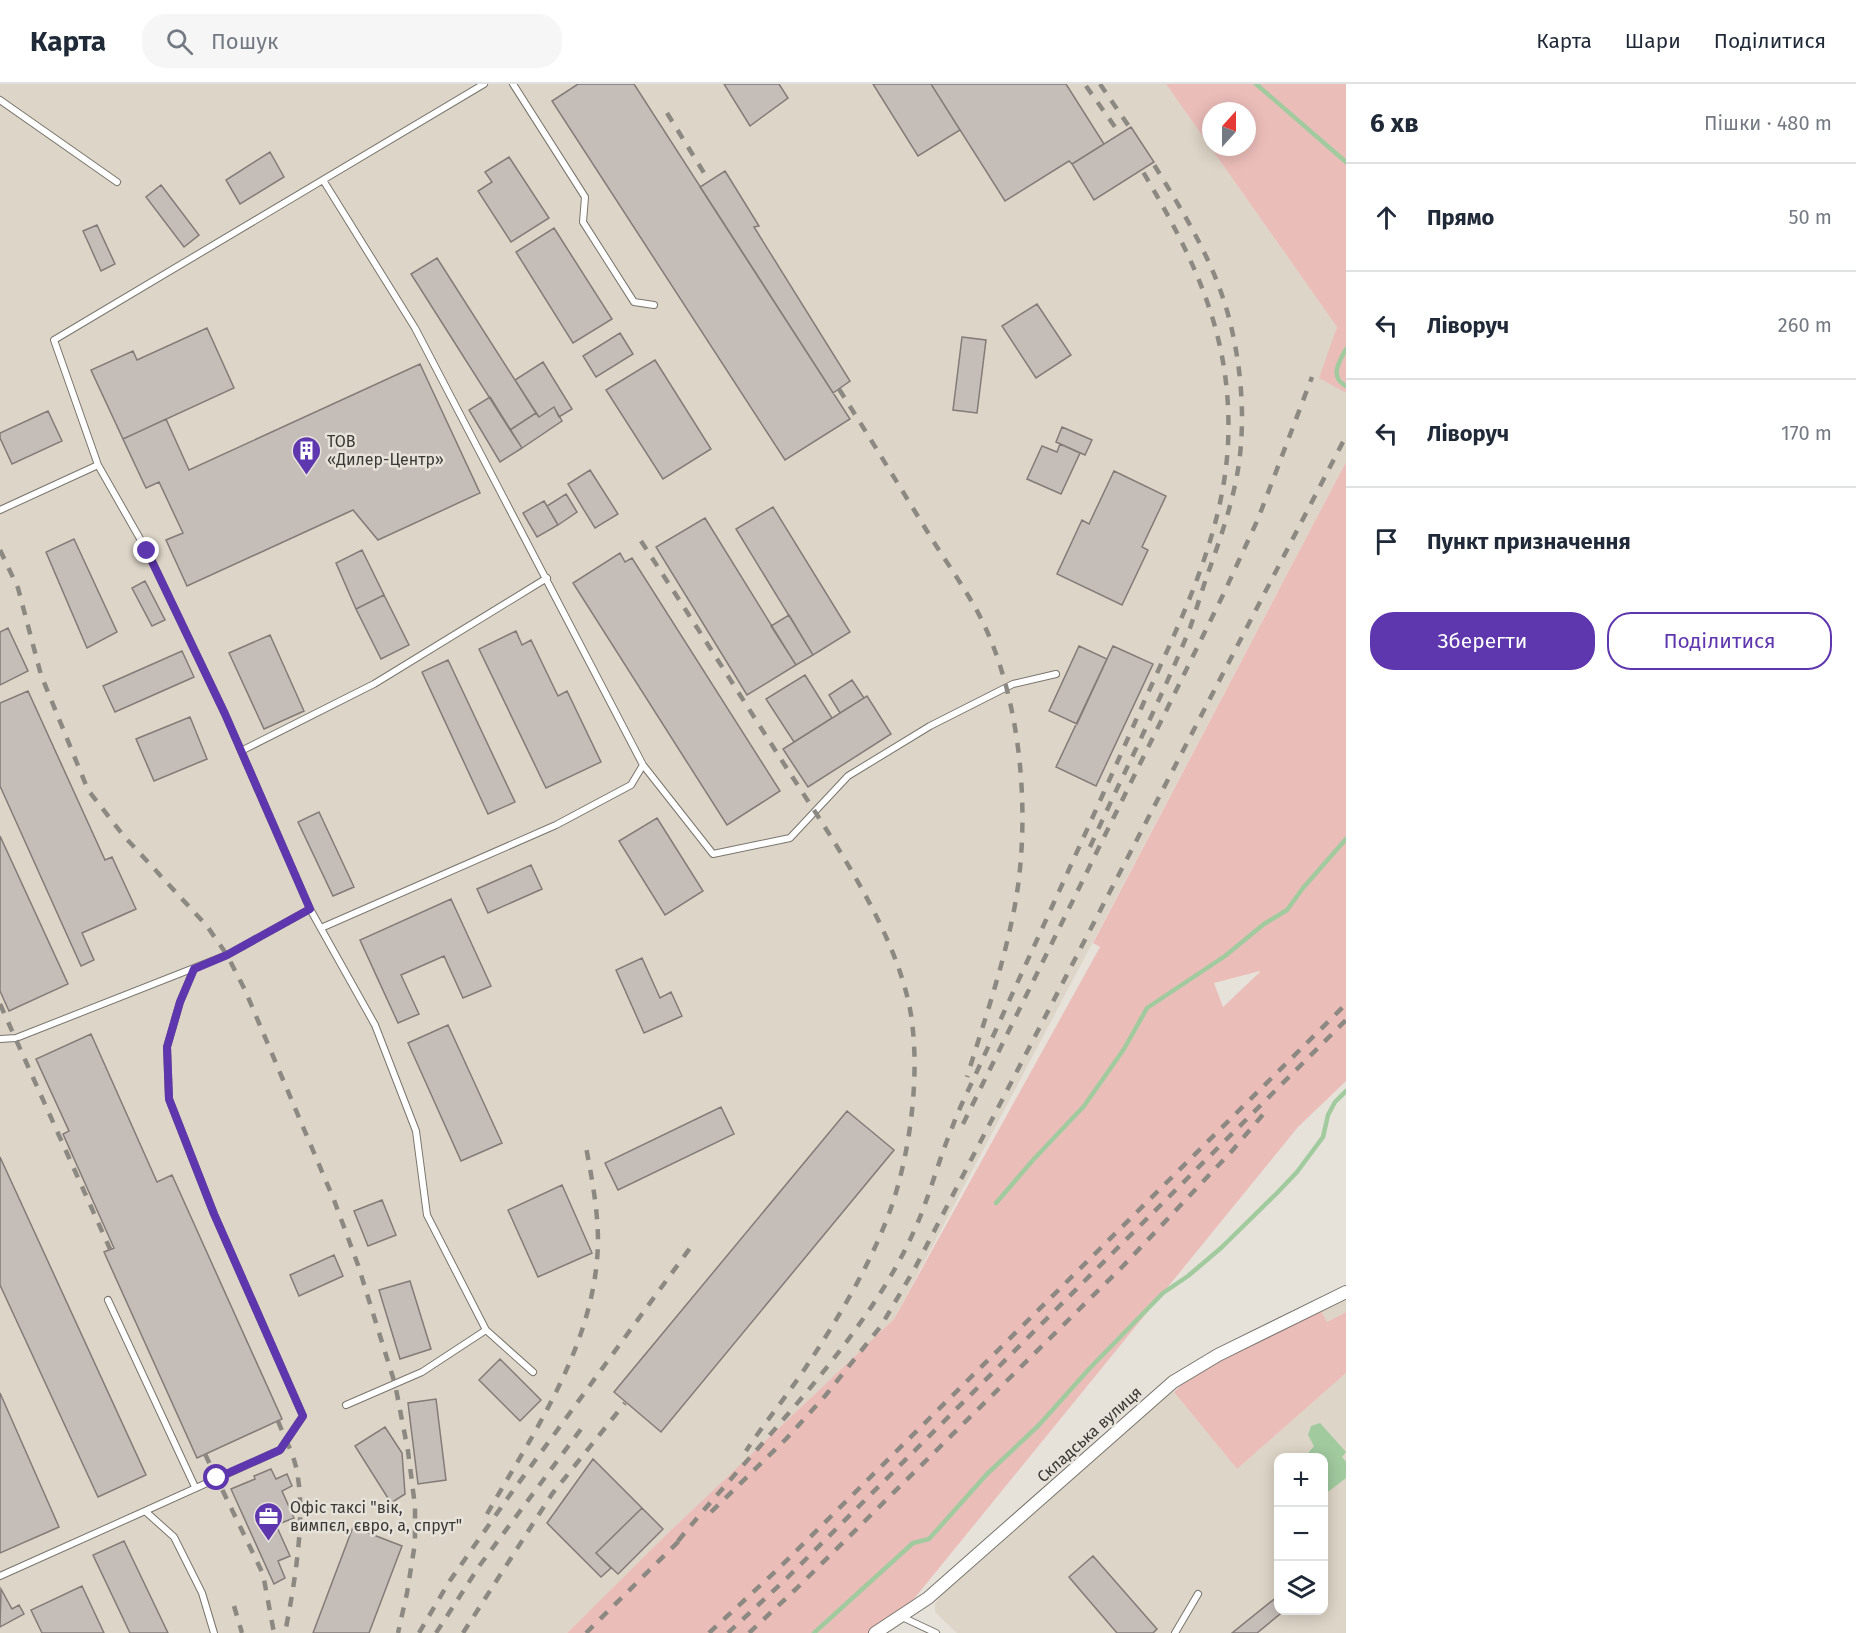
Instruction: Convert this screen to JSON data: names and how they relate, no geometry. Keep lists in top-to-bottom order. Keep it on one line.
{"streets":{"street":["Складська вулиця"]},"places":{"building":["ТОВ «Дилер-Центр»"],"office":["Офіс таксі \"вік, вимпєл, євро, а, спрут\""]},"north":"top","page":{"header":"Карта","search":"Пошук","nav":["Карта","Шари","Поділитися"],"heading":["6 хв","Пішки · 480 m"],"list":[["Прямо","50 m"],["Ліворуч","260 m"],["Ліворуч","170 m"],"Пункт призначення"],"buttons":["Зберегти","Поділитися"],"map_buttons":["+","−"]}}
